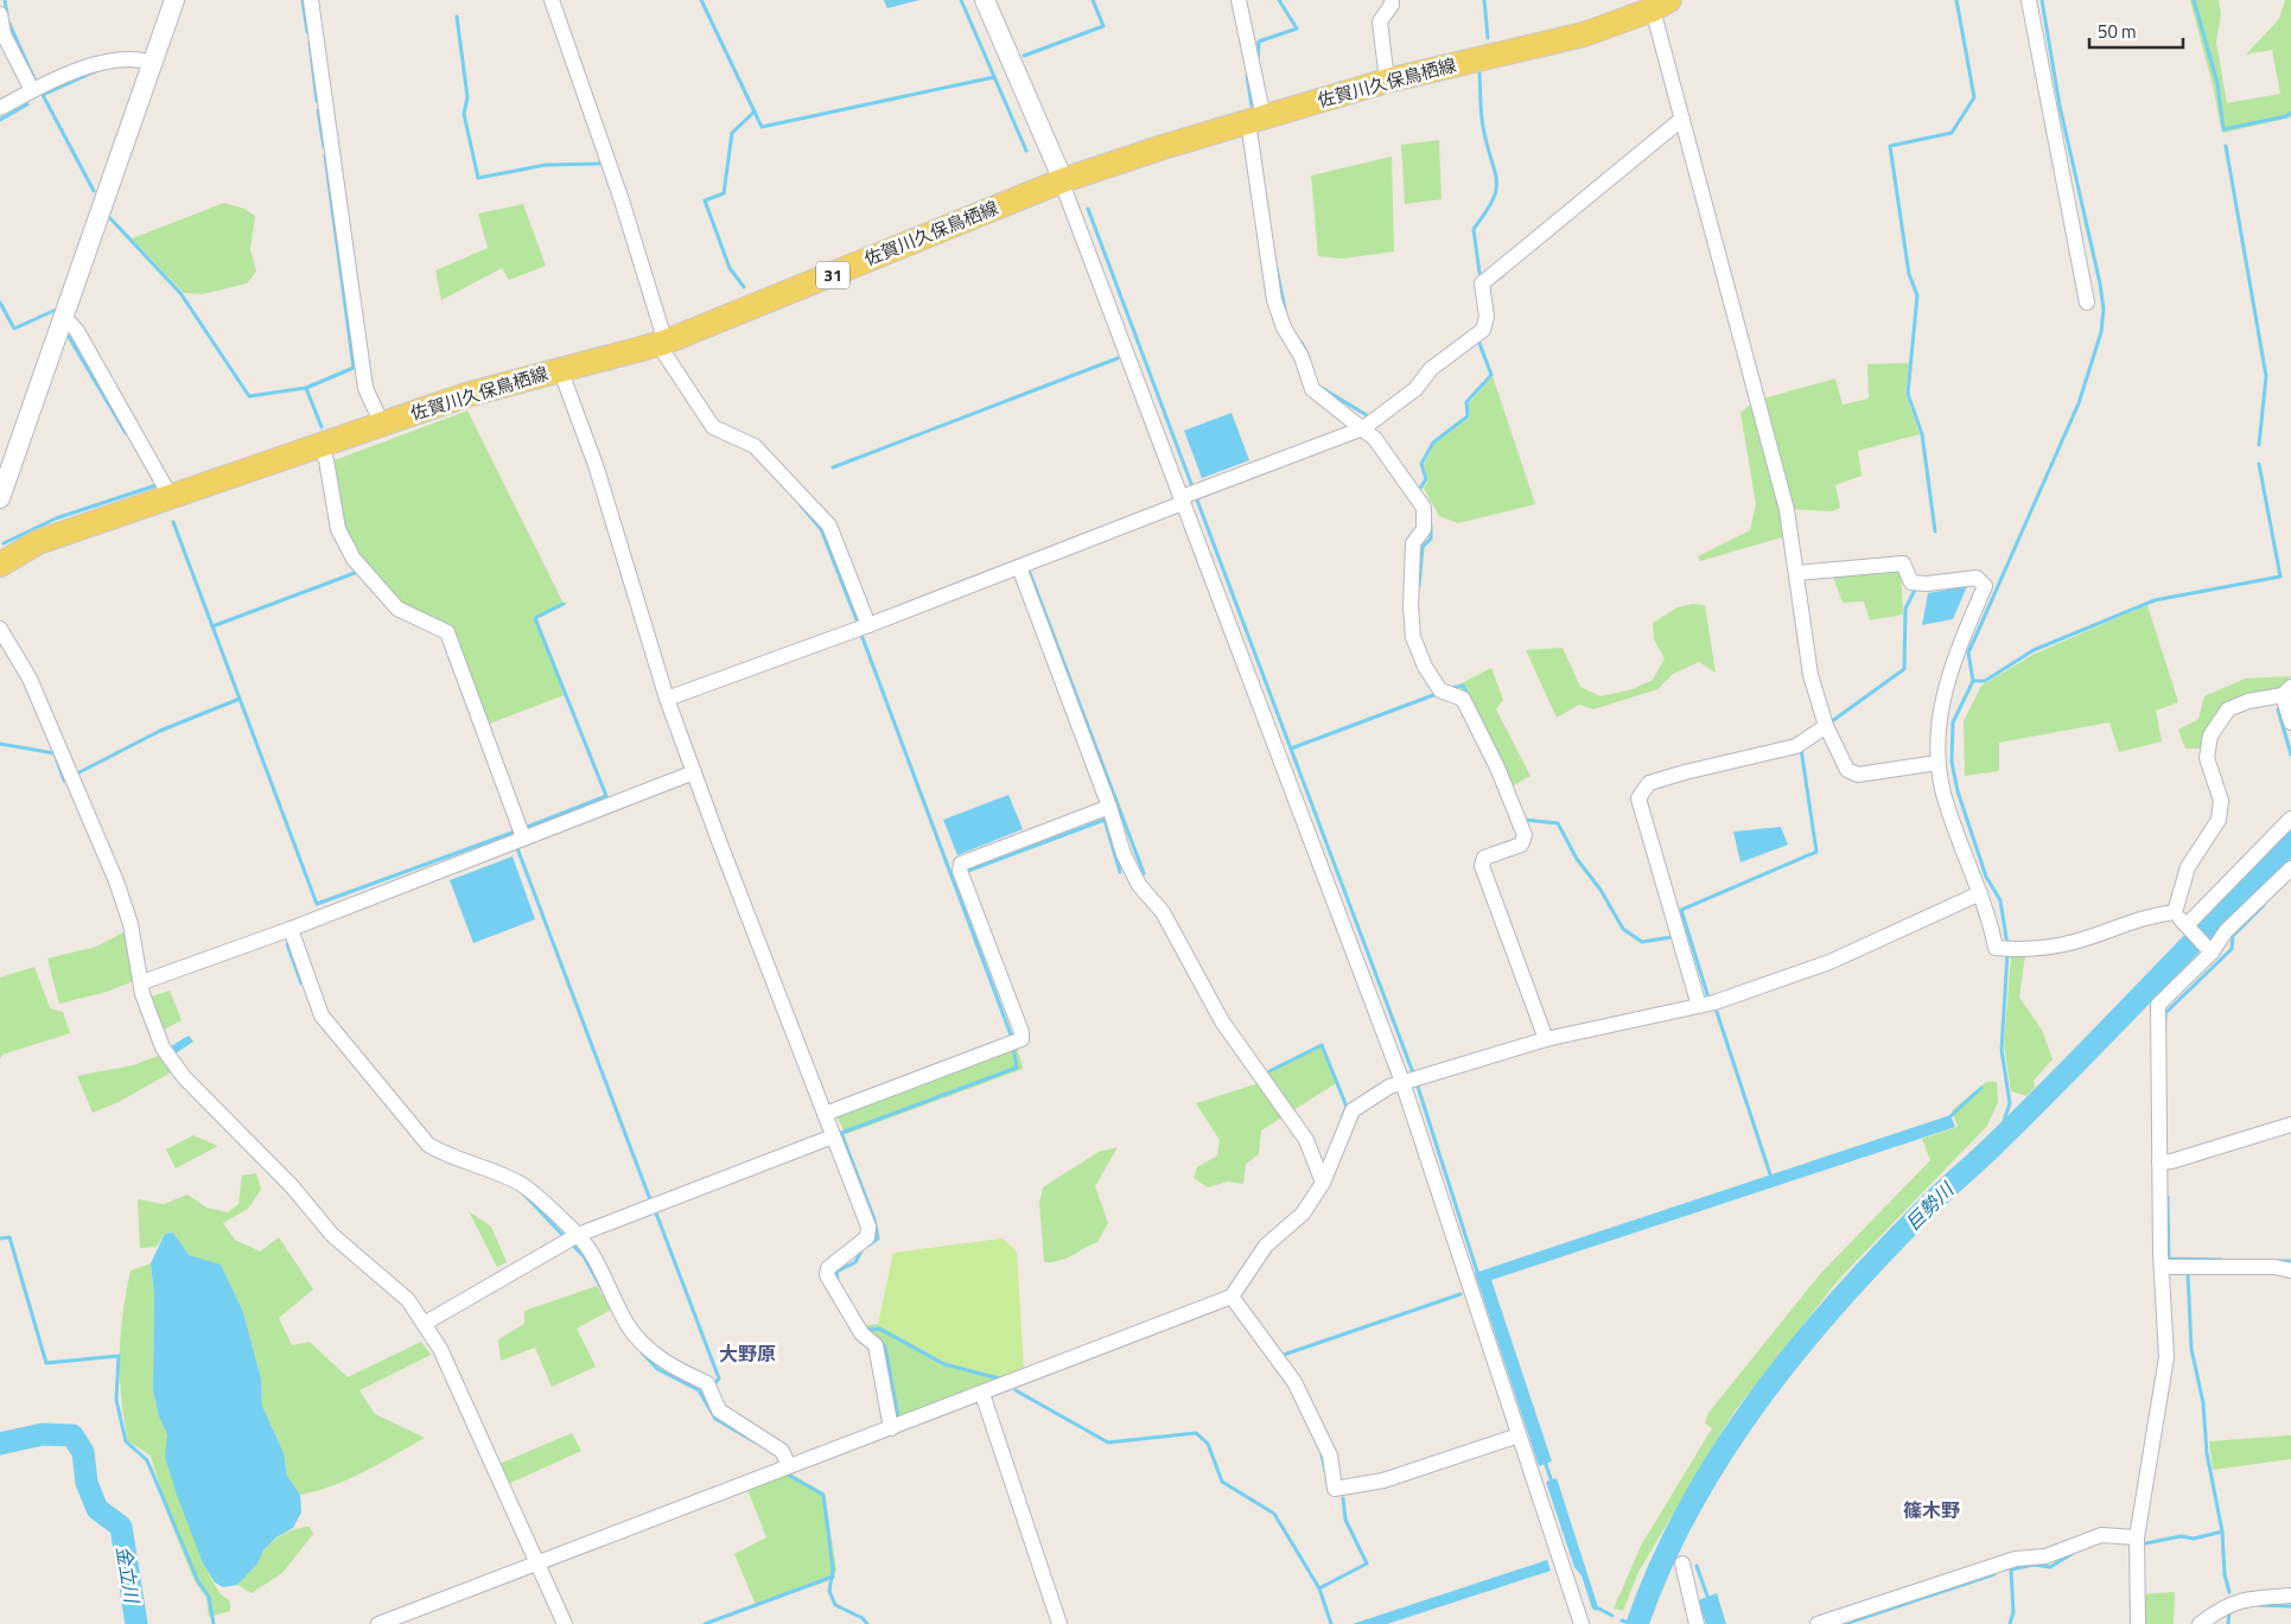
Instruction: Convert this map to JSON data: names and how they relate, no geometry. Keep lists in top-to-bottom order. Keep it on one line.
{"streets":{"main road":["佐賀川久保鳥栖線","31"]},"districts":["大野原","篠木野"],"water":["巨勢川","金立川"],"scale_bar":"50 m"}
